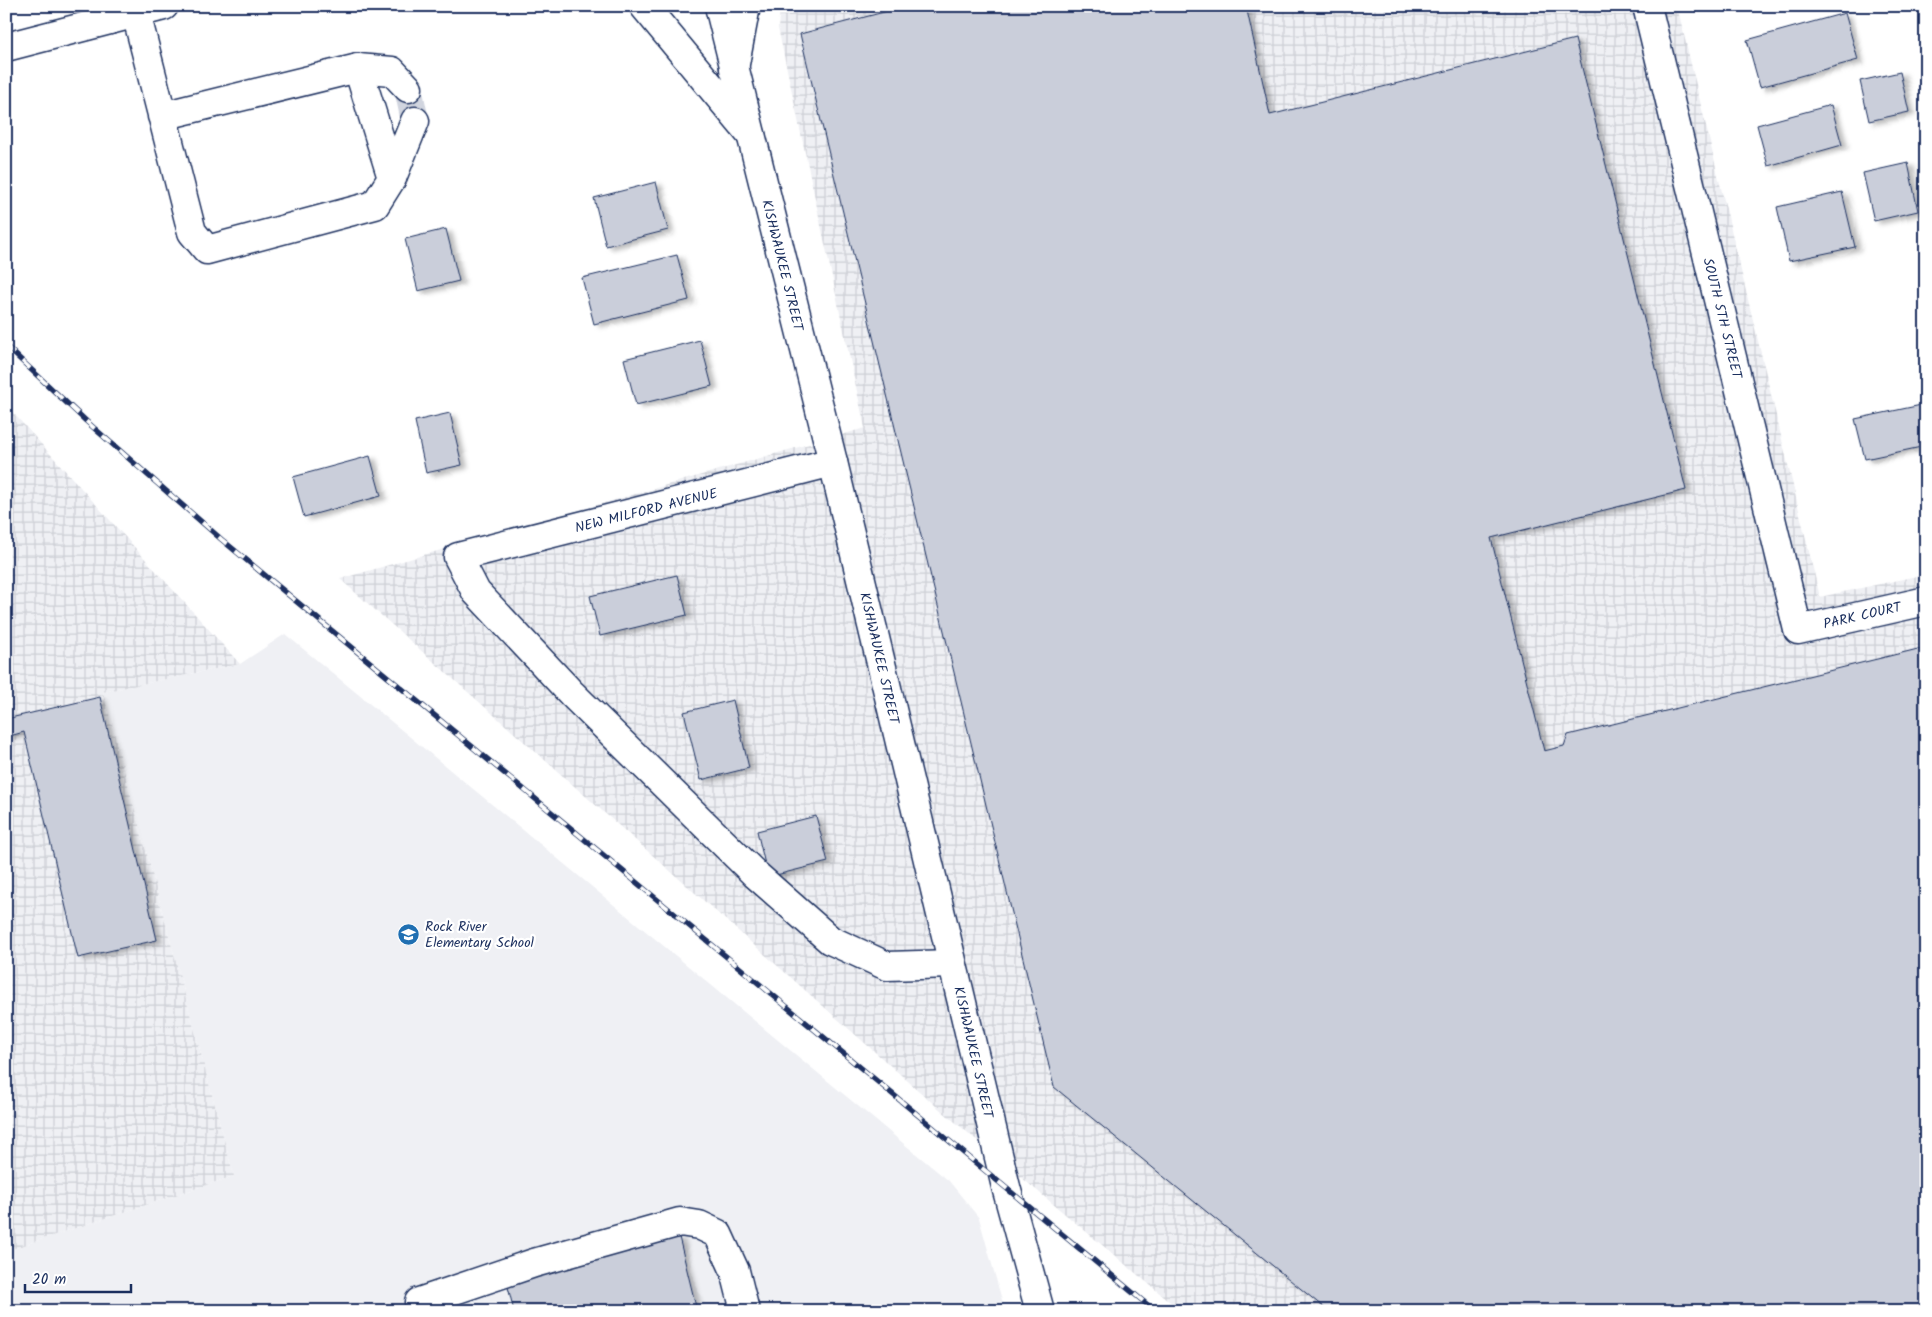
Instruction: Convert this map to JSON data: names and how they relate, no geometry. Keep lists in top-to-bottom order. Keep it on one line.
{"streets":{"street":["KISHWAUKEE STREET","SOUTH 5TH STREET","NEW MILFORD AVENUE","PARK COURT"]},"crossings":[["KISHWAUKEE STREET","NEW MILFORD AVENUE"],["SOUTH 5TH STREET","PARK COURT"]],"places":{"school or university":["Rock River Elementary School"]},"scale_bar":"20 m"}
